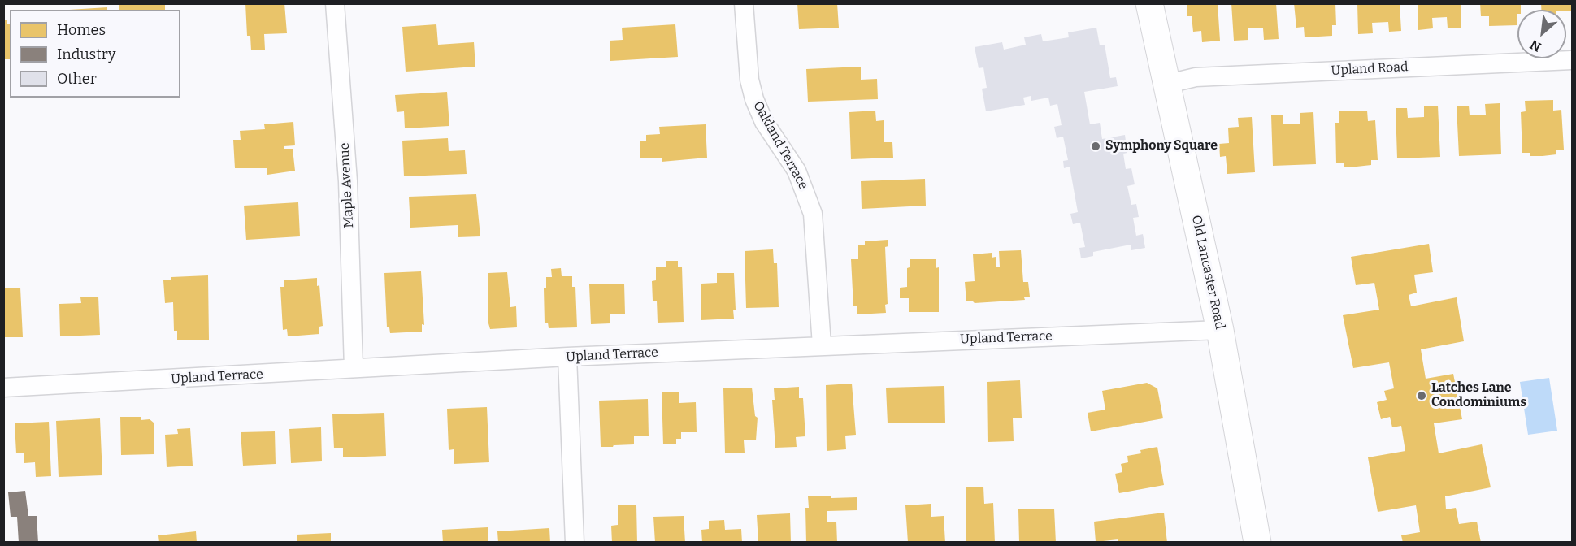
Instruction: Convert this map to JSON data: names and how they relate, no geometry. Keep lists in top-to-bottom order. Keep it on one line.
{"streets":{"main road":["Old Lancaster Road"],"street":["Upland Road","Oakland Terrace","Maple Avenue","Upland Terrace"]},"crossings":[["Upland Road","Old Lancaster Road"],["Oakland Terrace","Upland Terrace"],["Maple Avenue","Upland Terrace"],["Old Lancaster Road","Upland Terrace"]],"places":["Symphony Square","Latches Lane Condominiums"],"legend":["Homes","Industry","Other"],"north":"bottom left"}
